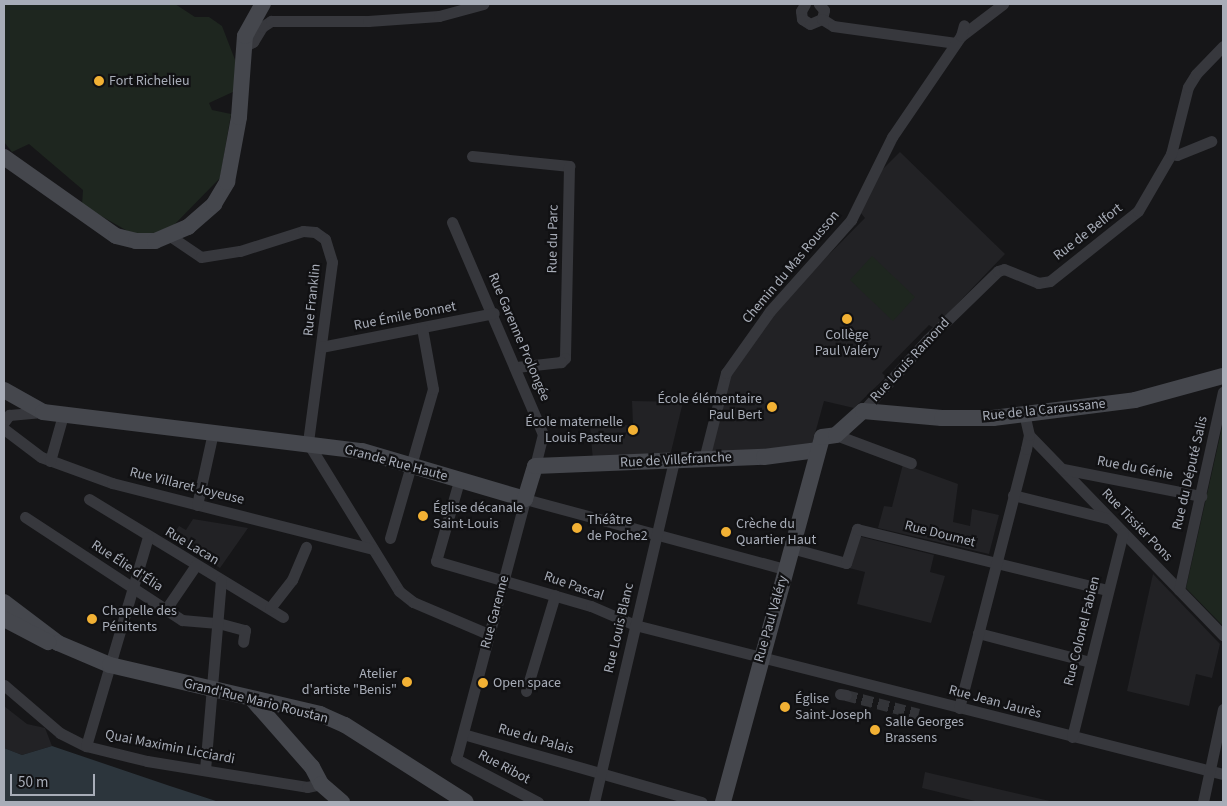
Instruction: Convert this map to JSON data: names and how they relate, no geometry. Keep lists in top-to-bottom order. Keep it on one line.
{"streets":{"street":["Rue de Belfort","Rue du Parc","Chemin du Mas Rousson","Rue Franklin","Rue Émile Bonnet","Rue Garenne Prolongée","Rue Louis Ramond","Rue de la Caraussane","Rue de Villefranche","Grande Rue Haute","Rue du Génie","Rue du Député Salis","Rue Villaret Joyeuse","Rue Tissier Pons","Rue Doumet","Rue Lacan","Rue Élie d'Élia","Rue Pascal","Rue Garenne","Rue Paul Valéry","Rue Louis Blanc","Rue Colonel Fabien","Grand'Rue Mario Roustan","Rue Jean Jaurès","Rue du Palais","Quai Maximin Licciardi","Rue Ribot"]},"crossings":[["Rue de Belfort","Rue Louis Ramond"],["Rue du Parc","Rue Garenne Prolongée"],["Chemin du Mas Rousson","Rue de Villefranche"],["Rue Franklin","Rue Émile Bonnet"],["Rue Franklin","Grande Rue Haute"],["Rue Émile Bonnet","Rue Garenne Prolongée"],["Rue Garenne Prolongée","Rue de Villefranche"],["Rue Garenne Prolongée","Rue Garenne"],["Rue Louis Ramond","Rue de la Caraussane"],["Rue Louis Ramond","Rue de Villefranche"],["Rue Louis Ramond","Rue Paul Valéry"],["Rue de Villefranche","Rue Garenne"],["Rue de Villefranche","Rue Paul Valéry"],["Rue de Villefranche","Rue Louis Blanc"],["Grande Rue Haute","Rue Pascal"],["Grande Rue Haute","Rue Garenne"],["Grande Rue Haute","Rue Paul Valéry"],["Grande Rue Haute","Rue Louis Blanc"],["Rue du Génie","Rue du Député Salis"],["Rue du Génie","Rue Tissier Pons"],["Rue du Député Salis","Rue Tissier Pons"],["Rue Tissier Pons","Rue Colonel Fabien"],["Rue Doumet","Rue Paul Valéry"],["Rue Doumet","Rue Colonel Fabien"],["Rue Pascal","Rue Garenne"],["Rue Pascal","Rue Paul Valéry"],["Rue Pascal","Rue Louis Blanc"],["Rue Pascal","Rue Jean Jaurès"],["Rue Garenne","Rue du Palais"],["Rue Garenne","Rue Ribot"],["Rue Paul Valéry","Rue Jean Jaurès"],["Rue Louis Blanc","Rue du Palais"],["Rue Colonel Fabien","Rue Jean Jaurès"]],"places":["Fort Richelieu","Collège Paul Valéry","École élémentaire Paul Bert","École maternelle Louis Pasteur","Église décanale Saint-Louis","Théâtre de Poche2","Crèche du Quartier Haut","Chapelle des Pénitents","Atelier d'artiste \"Benis\"","Open space","Église Saint-Joseph","Salle Georges Brassens"],"scale_bar":"50 m"}
